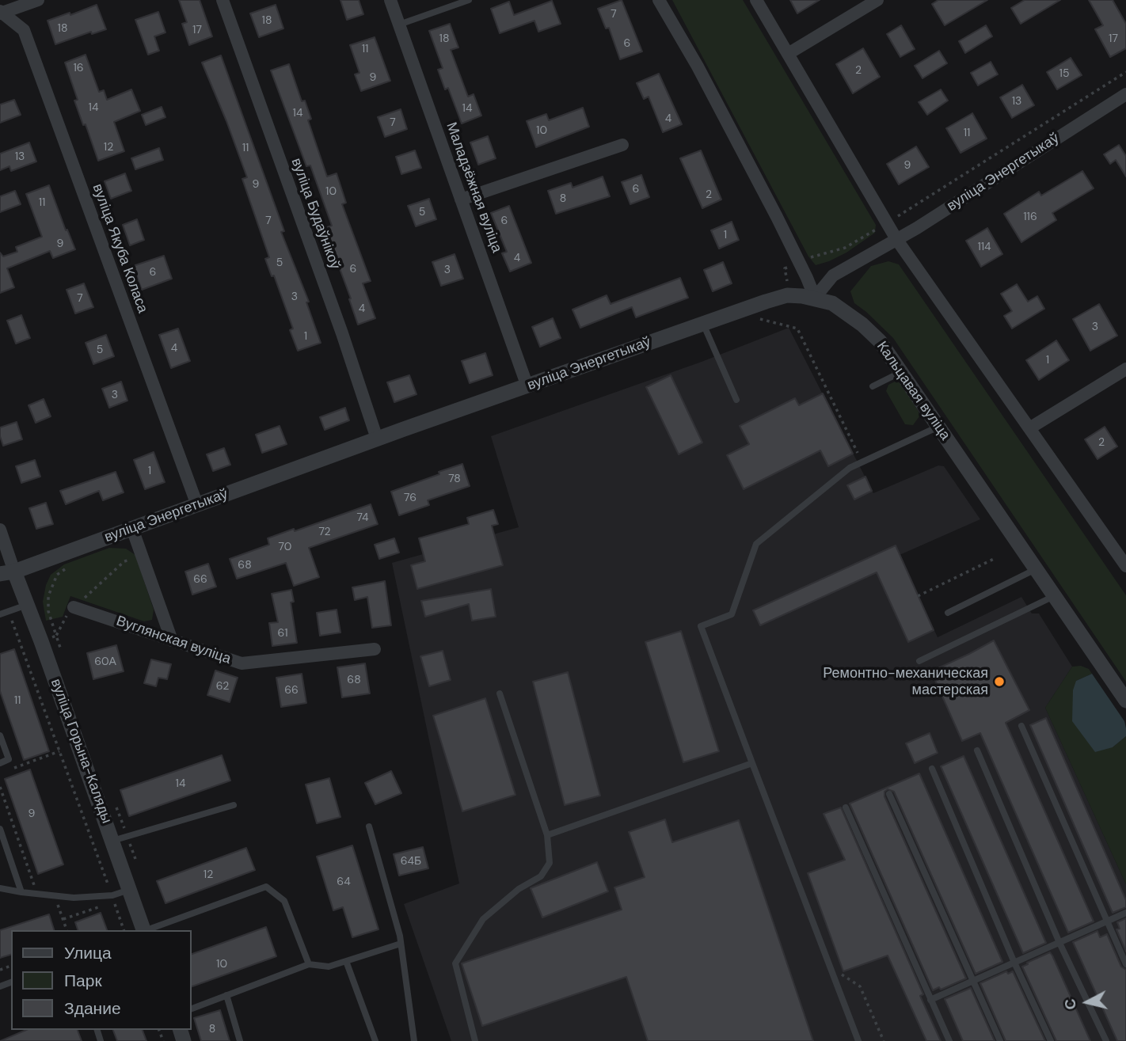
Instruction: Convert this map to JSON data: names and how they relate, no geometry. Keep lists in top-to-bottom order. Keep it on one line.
{"streets":{"street":["вуліца Энергетыкаў","Маладзёжная вуліца","вуліца Будаўнікоў","вуліца Якуба Коласа","Кальцавая вуліца","Вуглянская вуліца","вуліца Горына-Каляды"]},"crossings":[["вуліца Энергетыкаў","Маладзёжная вуліца"],["вуліца Энергетыкаў","вуліца Будаўнікоў"],["вуліца Энергетыкаў","вуліца Якуба Коласа"],["вуліца Энергетыкаў","Кальцавая вуліца"],["вуліца Энергетыкаў","вуліца Горына-Каляды"]],"places":["Ремонтно-механическая мастерская"],"house_numbers":["7","18","18","17","18","17","6","11","16","2","15","9","13","14","14","14","4","7","10","11","12","11","13","9","9","6","10","2","8","11","5","116","7","6","1","9","114","4","5","6","3","6","3","7","4","3","1","4","5","1","3","2","1","78","76","74","72","70","68","66","61","60А","68","62","66","11","14","9","64Б","12","64","10","8"],"legend":["Улица","Парк","Здание"],"north":"left"}
